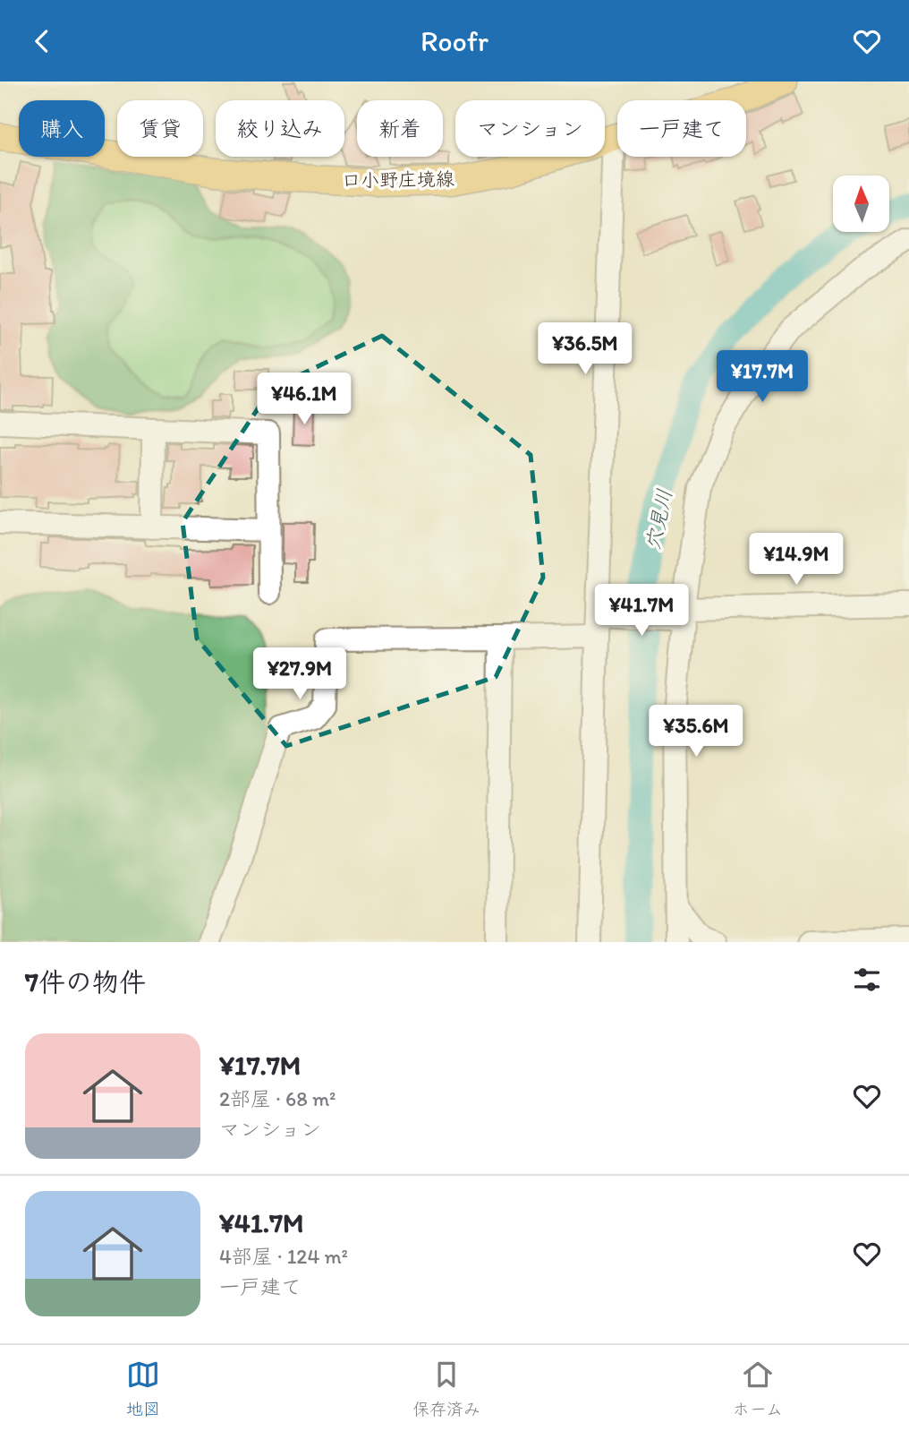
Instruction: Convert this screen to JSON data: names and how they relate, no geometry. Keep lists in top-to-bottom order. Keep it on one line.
{"streets":{"main road":["口小野庄境線"]},"water":["穴見川"],"north":"top","page":{"header":"Roofr","chip":["購入","賃貸","絞り込み","新着","マンション","一戸建て"],"price":["¥36.5M","¥17.7M","¥46.1M","¥14.9M","¥41.7M","¥27.9M","¥35.6M"],"heading":"7件の物件","list":[{"name":"¥17.7M","note":"2部屋 · 68 m² · マンション"},{"name":"¥41.7M","note":"4部屋 · 124 m² · 一戸建て"}],"tabs":["地図","保存済み","ホーム"]}}
